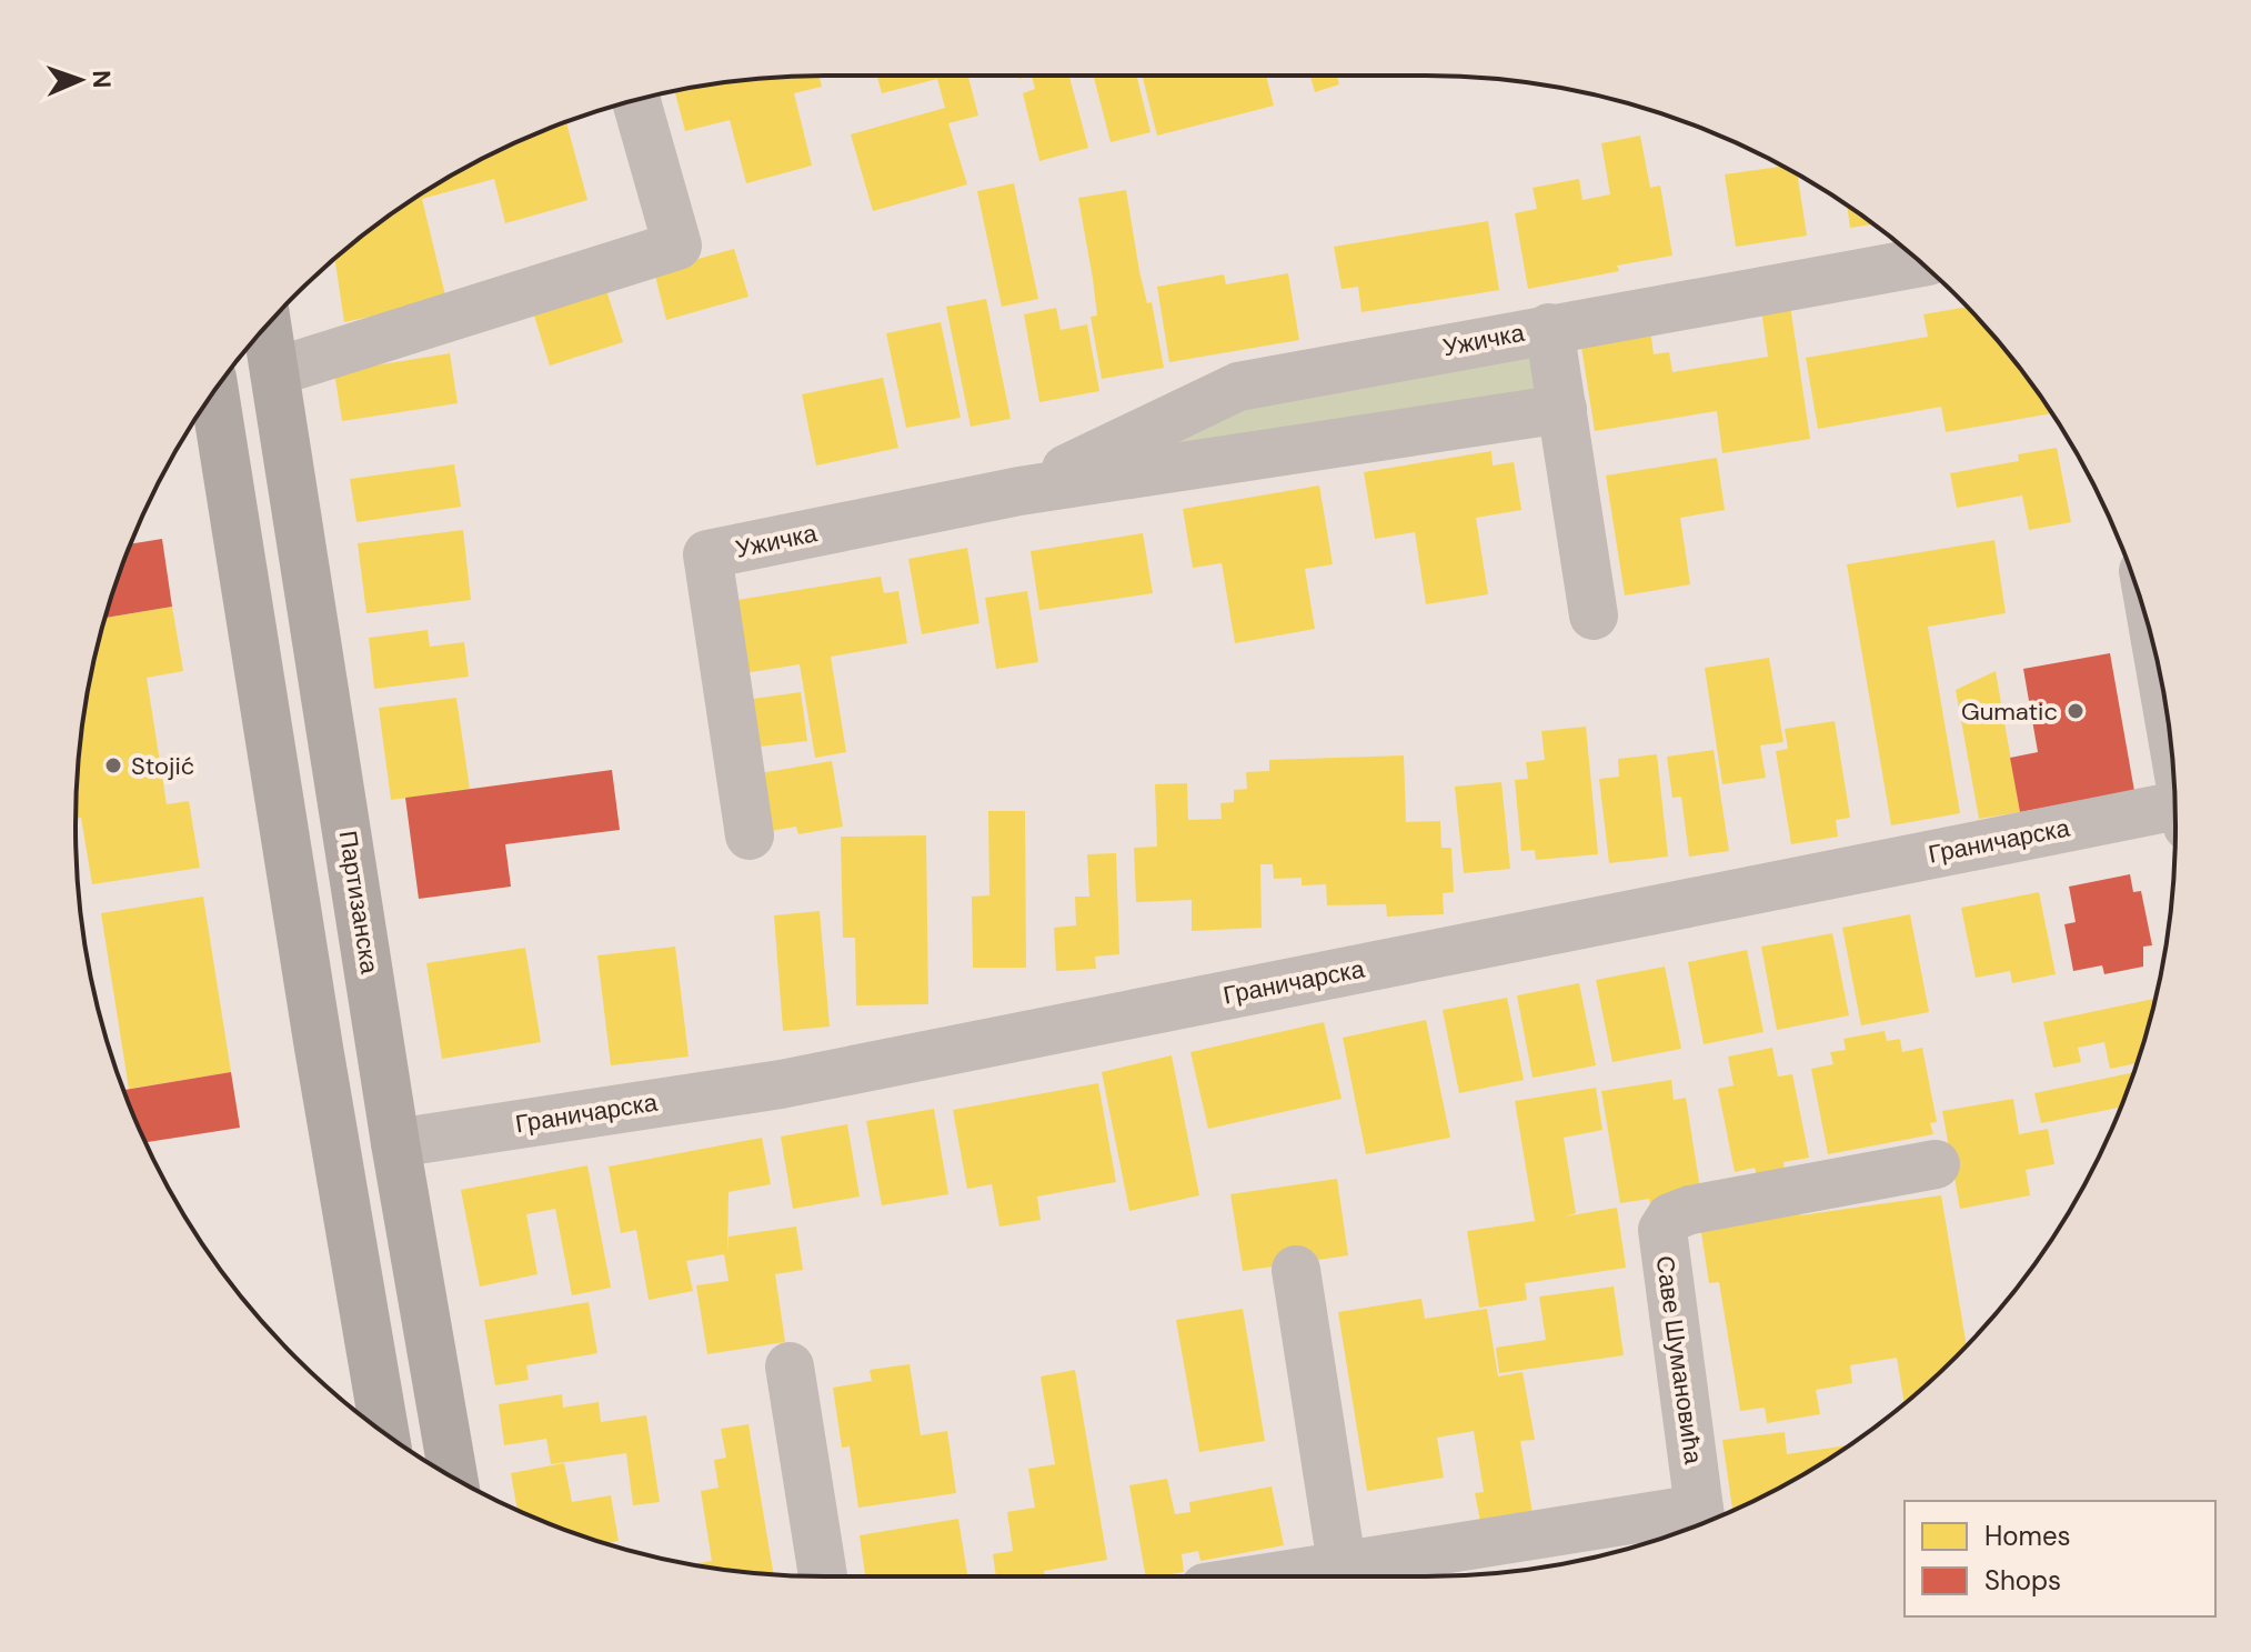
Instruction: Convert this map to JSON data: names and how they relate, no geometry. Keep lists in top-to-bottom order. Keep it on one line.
{"streets":{"main road":["Партизанска"],"street":["Ужичка","Граничарска","Саве Шумановића"]},"crossings":[["Граничарска","Партизанска"]],"places":["Gumatic","Stojić"],"legend":["Homes","Shops"],"north":"right"}
